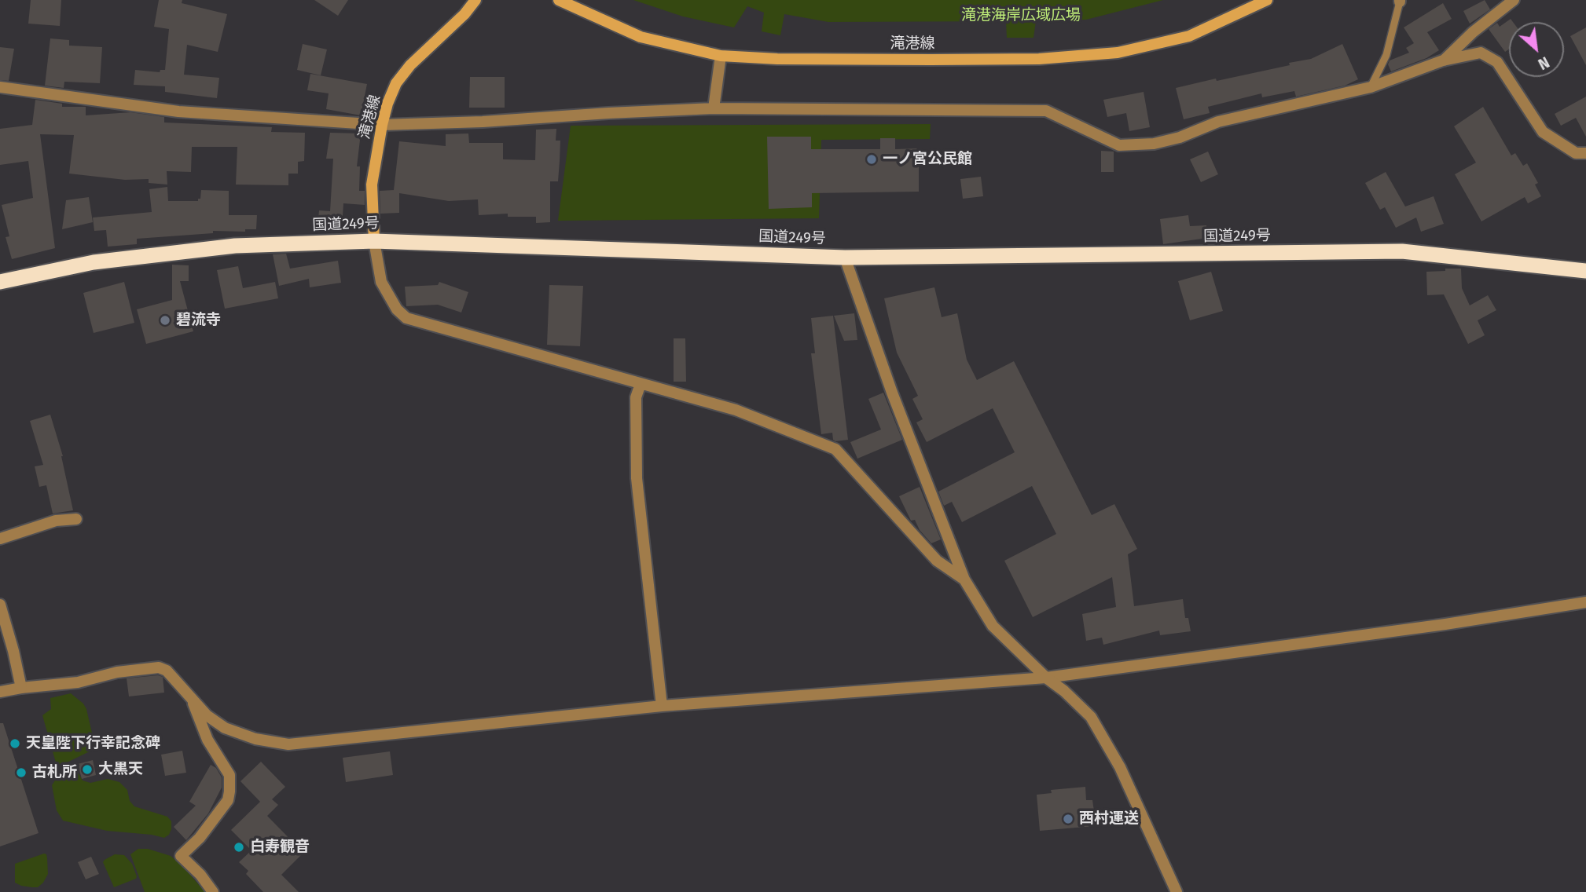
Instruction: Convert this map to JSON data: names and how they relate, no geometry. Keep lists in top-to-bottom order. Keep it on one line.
{"streets":{"highway":["国道249号"],"main road":["滝港線"]},"crossings":[["滝港線","国道249号"]],"parks":["滝港海岸広域広場"],"places":["一ノ宮公民館","碧流寺","天皇陛下行幸記念碑","大黒天","古札所","西村運送","白寿観音"],"north":"bottom right"}
